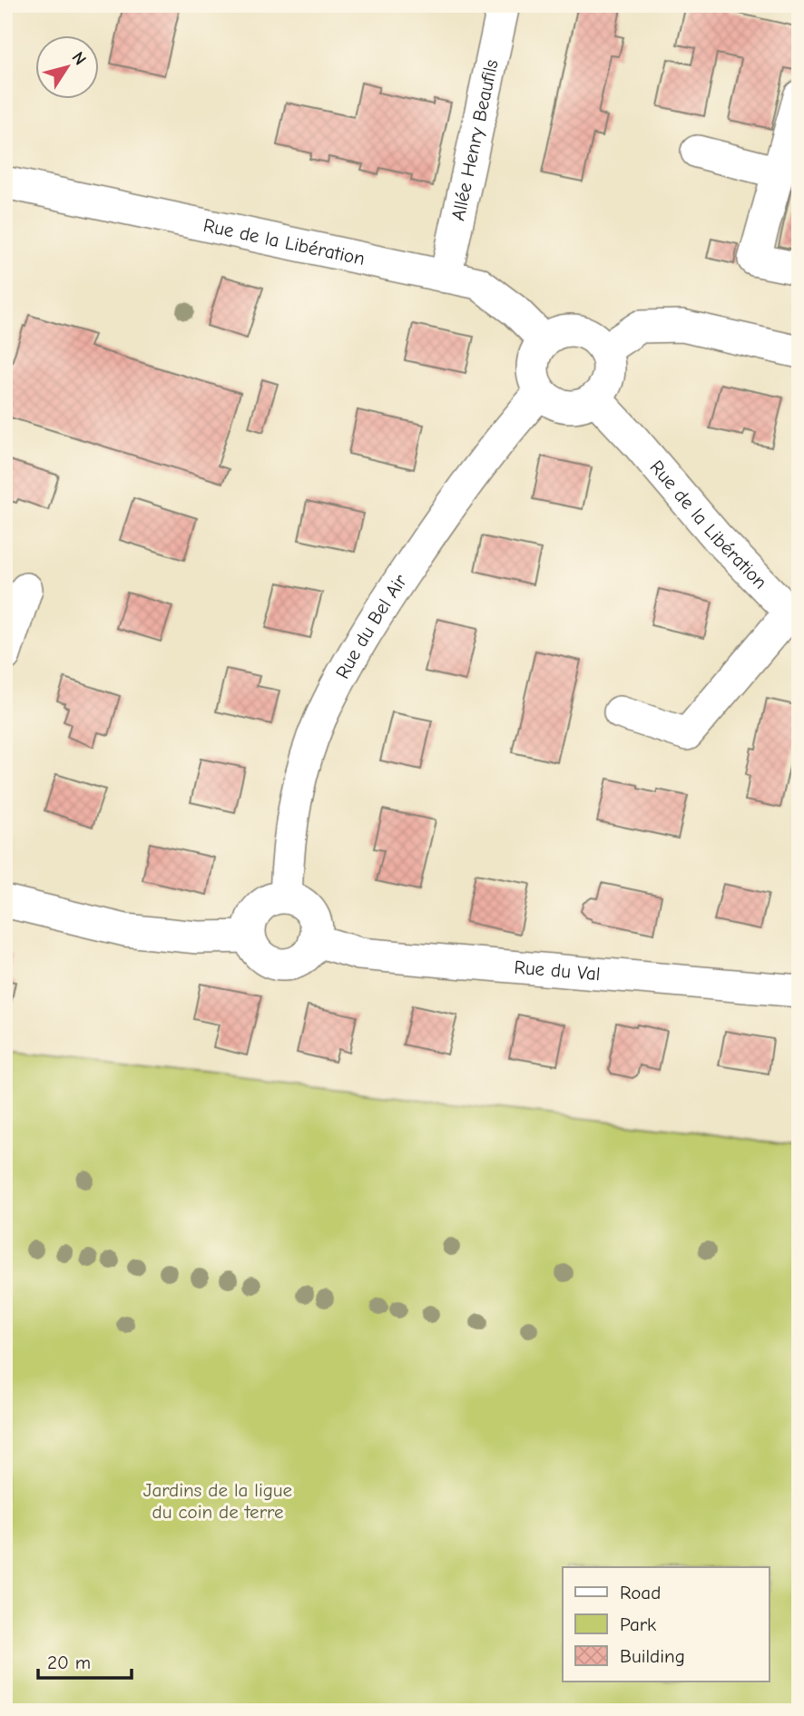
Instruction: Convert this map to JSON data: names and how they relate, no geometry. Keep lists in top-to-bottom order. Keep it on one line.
{"streets":{"street":["Allée Henry Beaufils","Rue de la Libération","Rue du Bel Air","Rue du Val"]},"crossings":[["Allée Henry Beaufils","Rue de la Libération"],["Rue de la Libération","Rue du Bel Air"],["Rue du Bel Air","Rue du Val"]],"parks":["Jardins de la ligue du coin de terre"],"legend":["Road","Park","Building"],"scale_bar":"20 m","north":"top right"}
